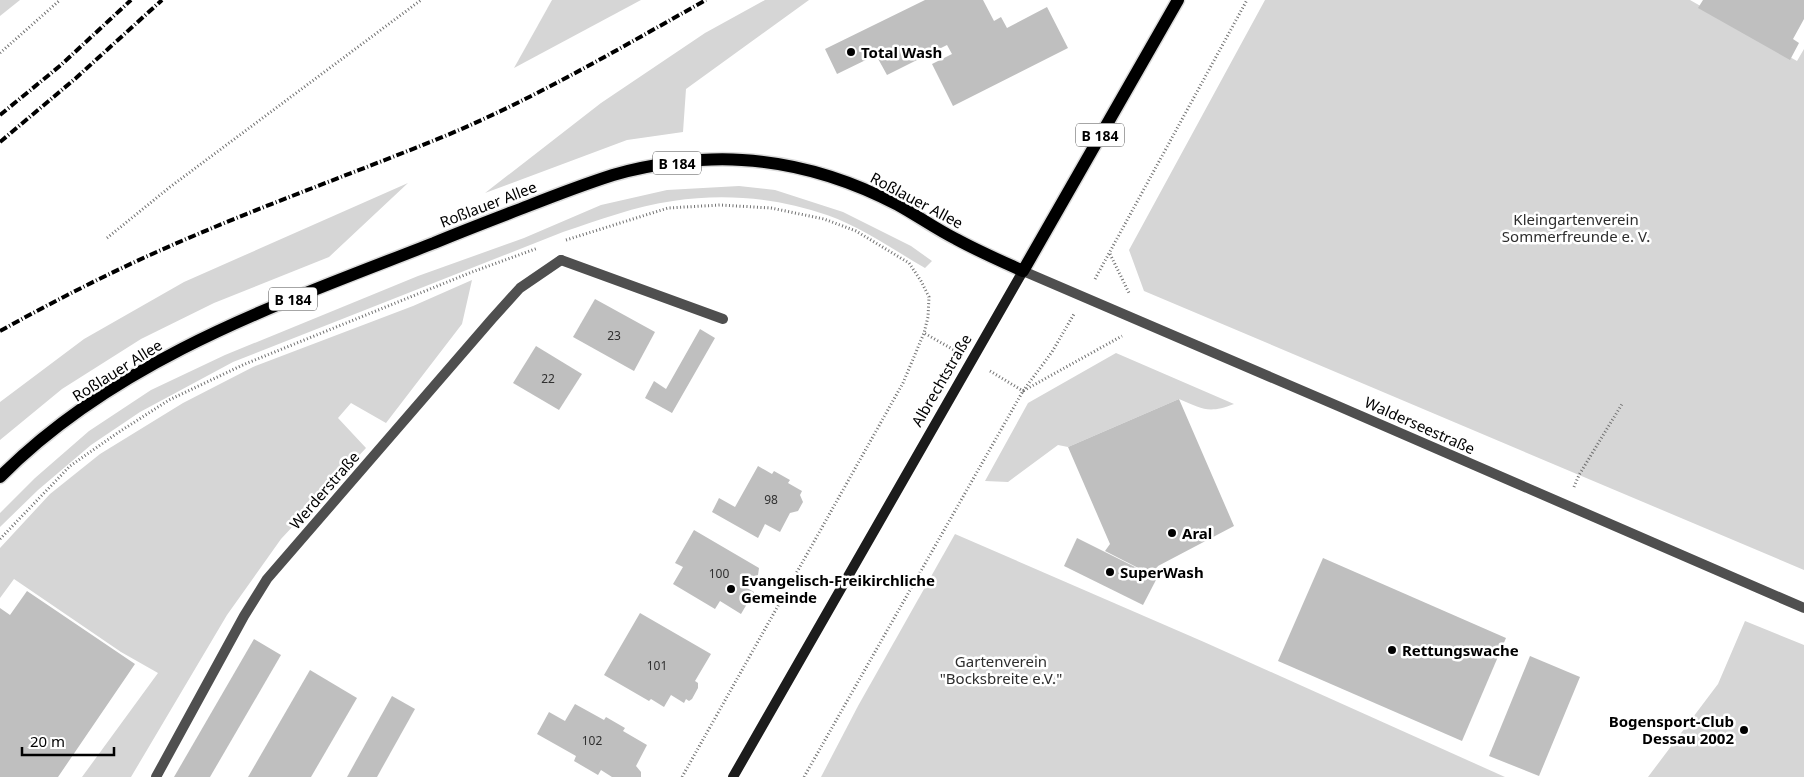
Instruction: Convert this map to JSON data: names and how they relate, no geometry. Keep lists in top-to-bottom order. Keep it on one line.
{"streets":{"main road":["B 184","Roßlauer Allee","Albrechtstraße"],"street":["Walderseestraße","Werderstraße"]},"crossings":[["Roßlauer Allee","Albrechtstraße"],["Roßlauer Allee","Walderseestraße"],["Albrechtstraße","Walderseestraße"]],"parks":["Kleingartenverein Sommerfreunde e. V.","Gartenverein \"Bocksbreite e.V.\""],"places":["Total Wash","Aral","SuperWash","Evangelisch-Freikirchliche Gemeinde","Rettungswache","Bogensport-Club Dessau 2002"],"house_numbers":["23","22","98","100","101","102"],"scale_bar":"20 m"}
